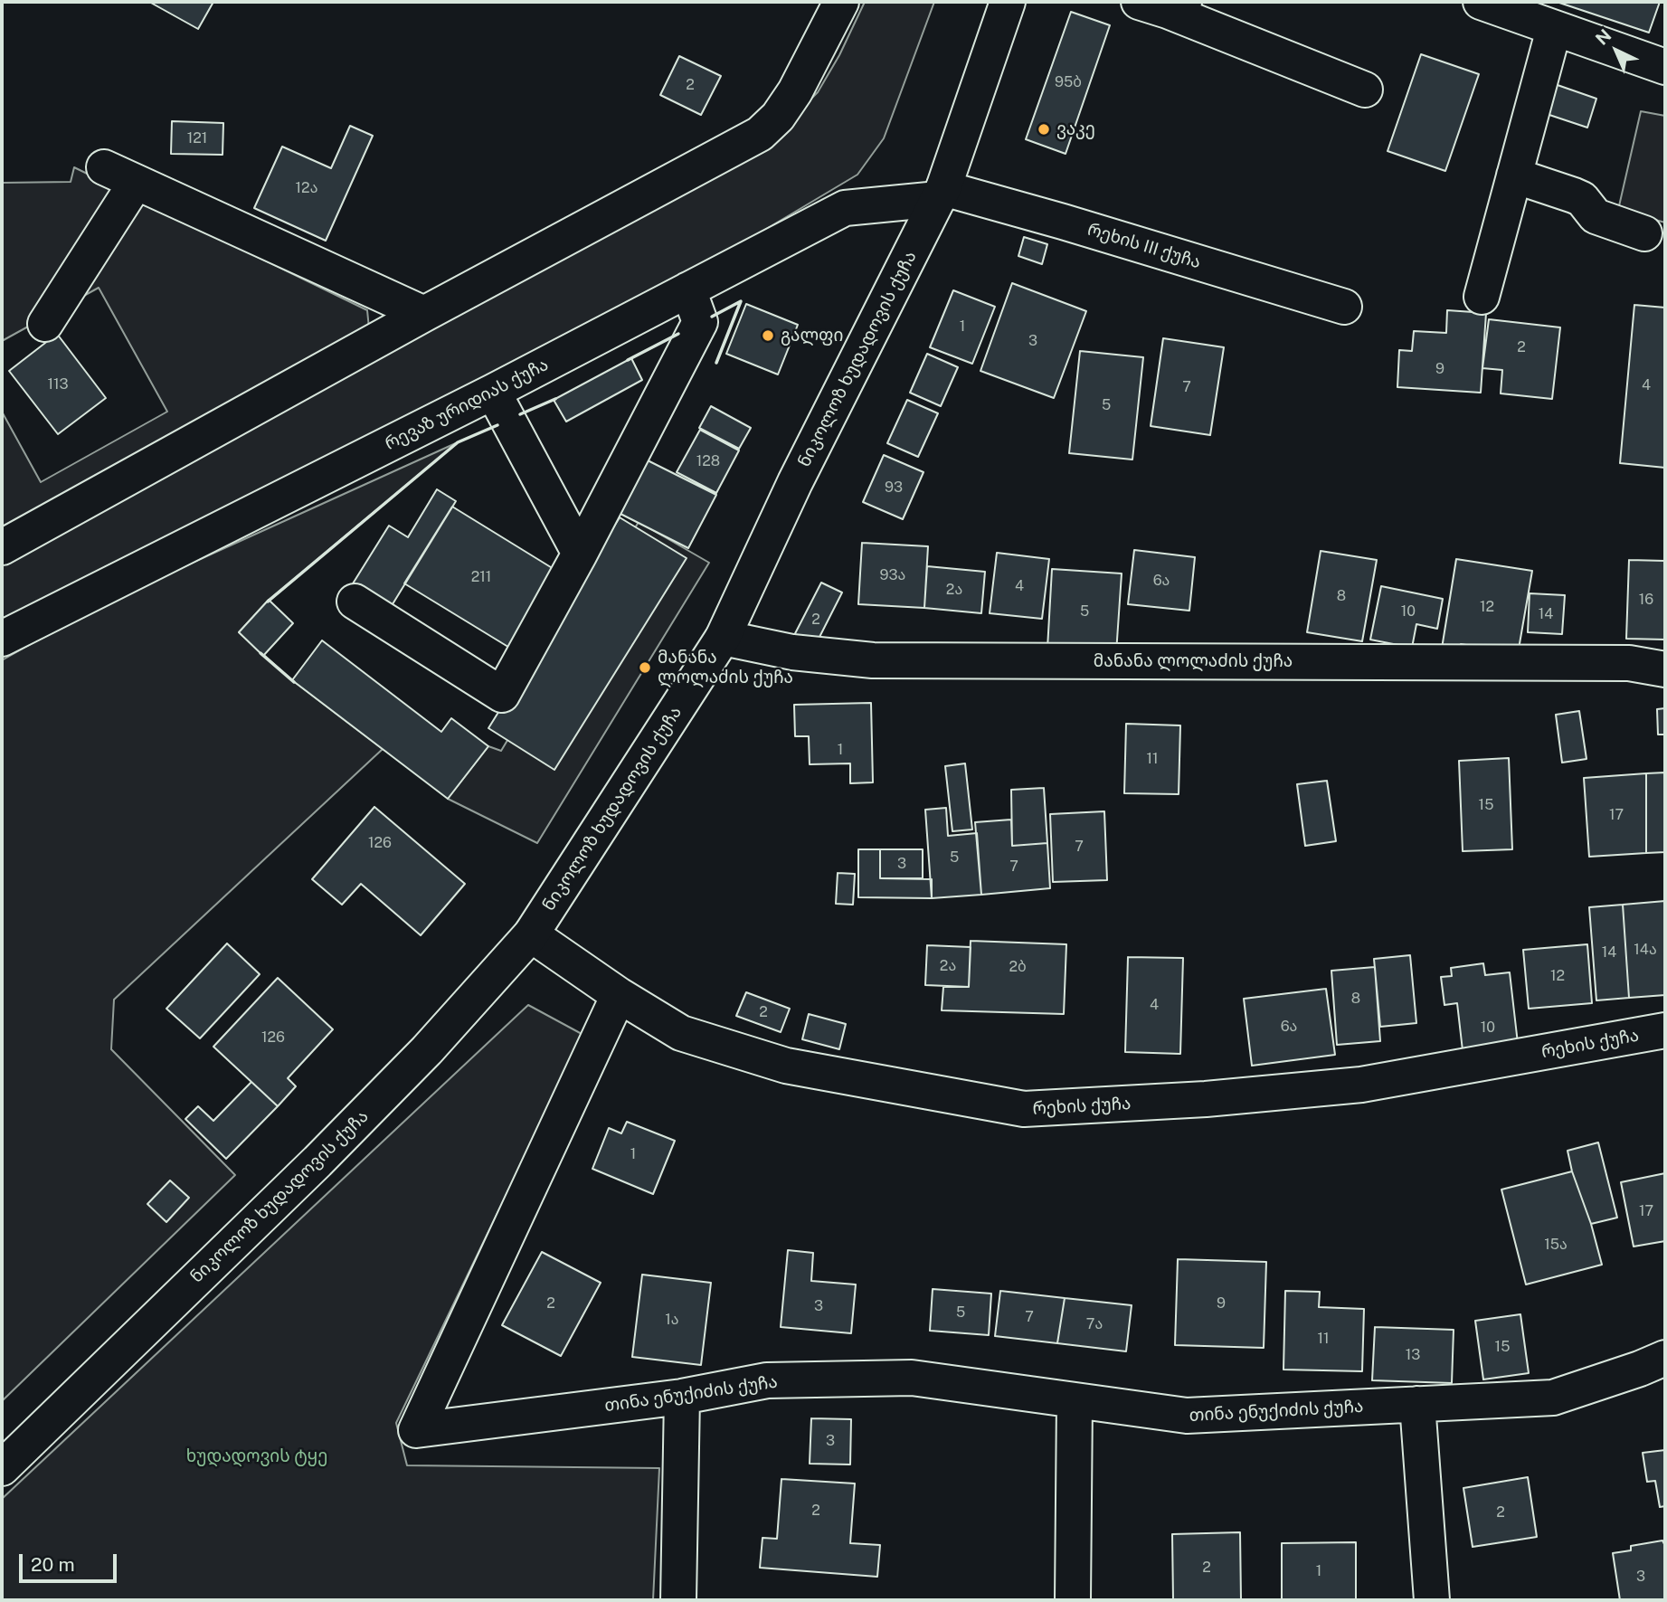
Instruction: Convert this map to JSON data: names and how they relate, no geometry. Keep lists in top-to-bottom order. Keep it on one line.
{"streets":{"street":["რეხის III ქუჩა","ნიკოლოზ ხუდადოვის ქუჩა","რევაზ ურიდიას ქუჩა","მანანა ლოლაძის ქუჩა","რეხის ქუჩა","თინა ენუქიძის ქუჩა"]},"crossings":[["რეხის III ქუჩა","ნიკოლოზ ხუდადოვის ქუჩა"],["რეხის III ქუჩა","რევაზ ურიდიას ქუჩა"],["ნიკოლოზ ხუდადოვის ქუჩა","რევაზ ურიდიას ქუჩა"],["ნიკოლოზ ხუდადოვის ქუჩა","მანანა ლოლაძის ქუჩა"],["ნიკოლოზ ხუდადოვის ქუჩა","რეხის ქუჩა"],["რეხის ქუჩა","თინა ენუქიძის ქუჩა"]],"parks":["ხუდადოვის ტყე"],"places":["ვაკე","გალფი","მანანა ლოლაძის ქუჩა"],"house_numbers":["95ბ","2","121","12ა","1","3","2","9","113","4","7","5","128","93","93ა","211","6ა","4","2ა","8","16","12","5","10","14","2","1","11","15","17","126","7","5","3","7","14ა","14","2ა","2ბ","12","8","4","2","6ა","10","126","1","17","15ა","2","9","3","5","7","1ა","7ა","11","15","13","3","2","2","2","1","3"],"scale_bar":"20 m","north":"top left"}
